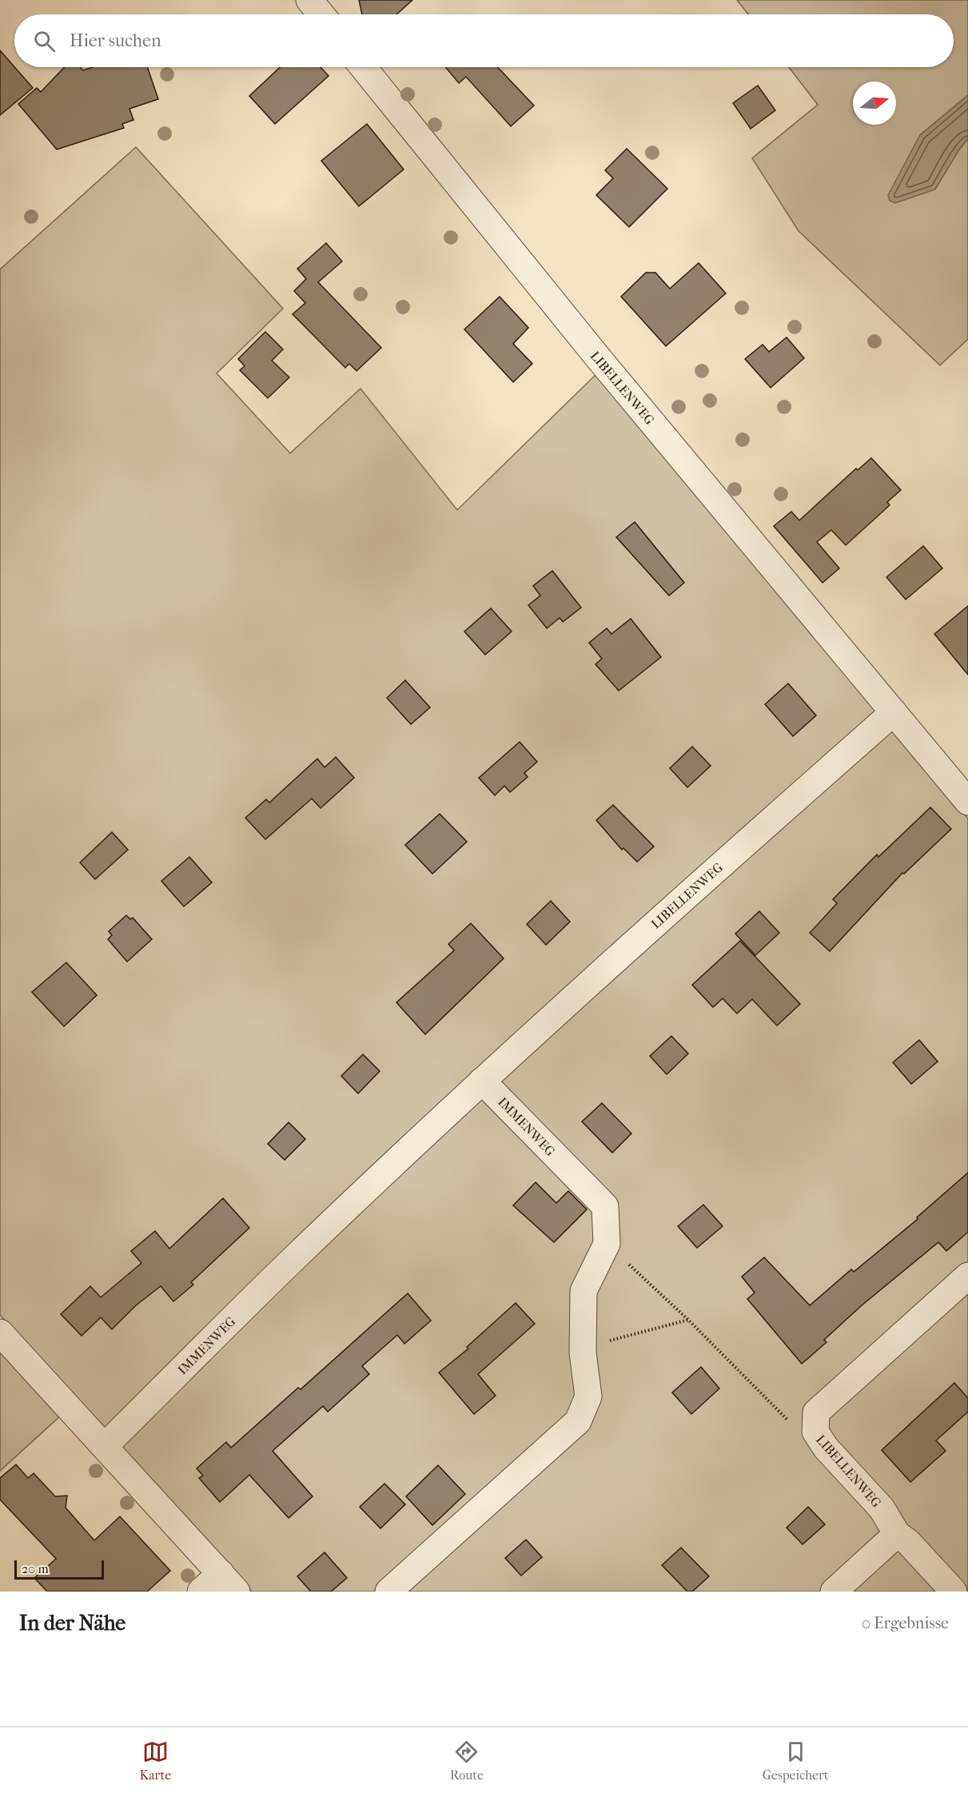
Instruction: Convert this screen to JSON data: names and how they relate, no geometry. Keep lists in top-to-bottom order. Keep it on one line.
{"streets":{"street":["LIBELLENWEG","IMMENWEG"]},"crossings":[["LIBELLENWEG","IMMENWEG"]],"scale_bar":"20 m","north":"right","page":{"search":"Hier suchen","scale":"20 m","heading":["In der Nähe","0 Ergebnisse"],"nav":["Karte","Route","Gespeichert"]}}
